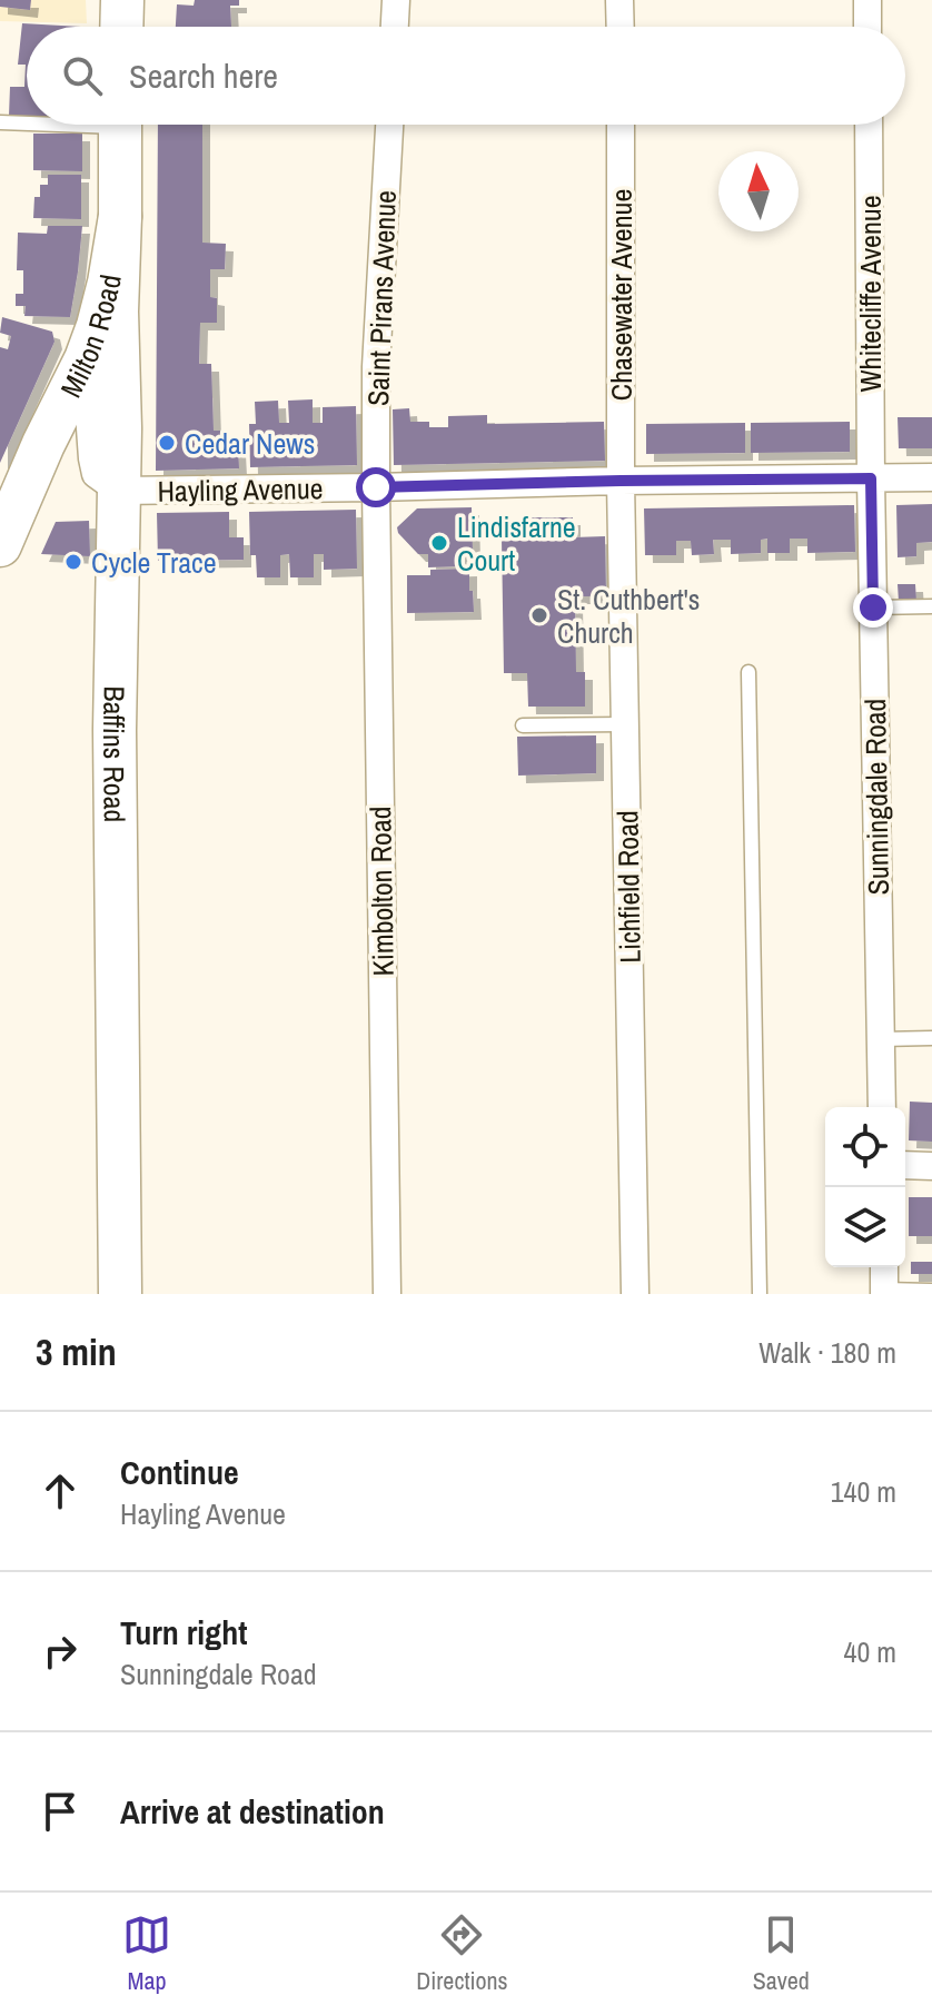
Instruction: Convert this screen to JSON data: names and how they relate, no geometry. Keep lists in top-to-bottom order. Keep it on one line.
{"streets":{"main road":["Milton Road","Baffins Road"],"street":["Whitecliffe Avenue","Chasewater Avenue","Saint Pirans Avenue","Hayling Avenue","Sunningdale Road","Lichfield Road","Kimbolton Road"]},"crossings":[["Whitecliffe Avenue","Hayling Avenue"],["Whitecliffe Avenue","Sunningdale Road"],["Chasewater Avenue","Hayling Avenue"],["Chasewater Avenue","Lichfield Road"],["Saint Pirans Avenue","Hayling Avenue"],["Saint Pirans Avenue","Kimbolton Road"],["Milton Road","Baffins Road"],["Hayling Avenue","Baffins Road"],["Hayling Avenue","Sunningdale Road"],["Hayling Avenue","Lichfield Road"],["Hayling Avenue","Kimbolton Road"]],"places":["Cedar News","Lindisfarne Court","Cycle Trace","St. Cuthbert's Church"],"north":"top","page":{"search":"Search here","heading":["3 min","Walk · 180 m"],"list":[["Continue","Hayling Avenue","140 m"],["Turn right","Sunningdale Road","40 m"],"Arrive at destination"],"nav":["Map","Directions","Saved"]}}
